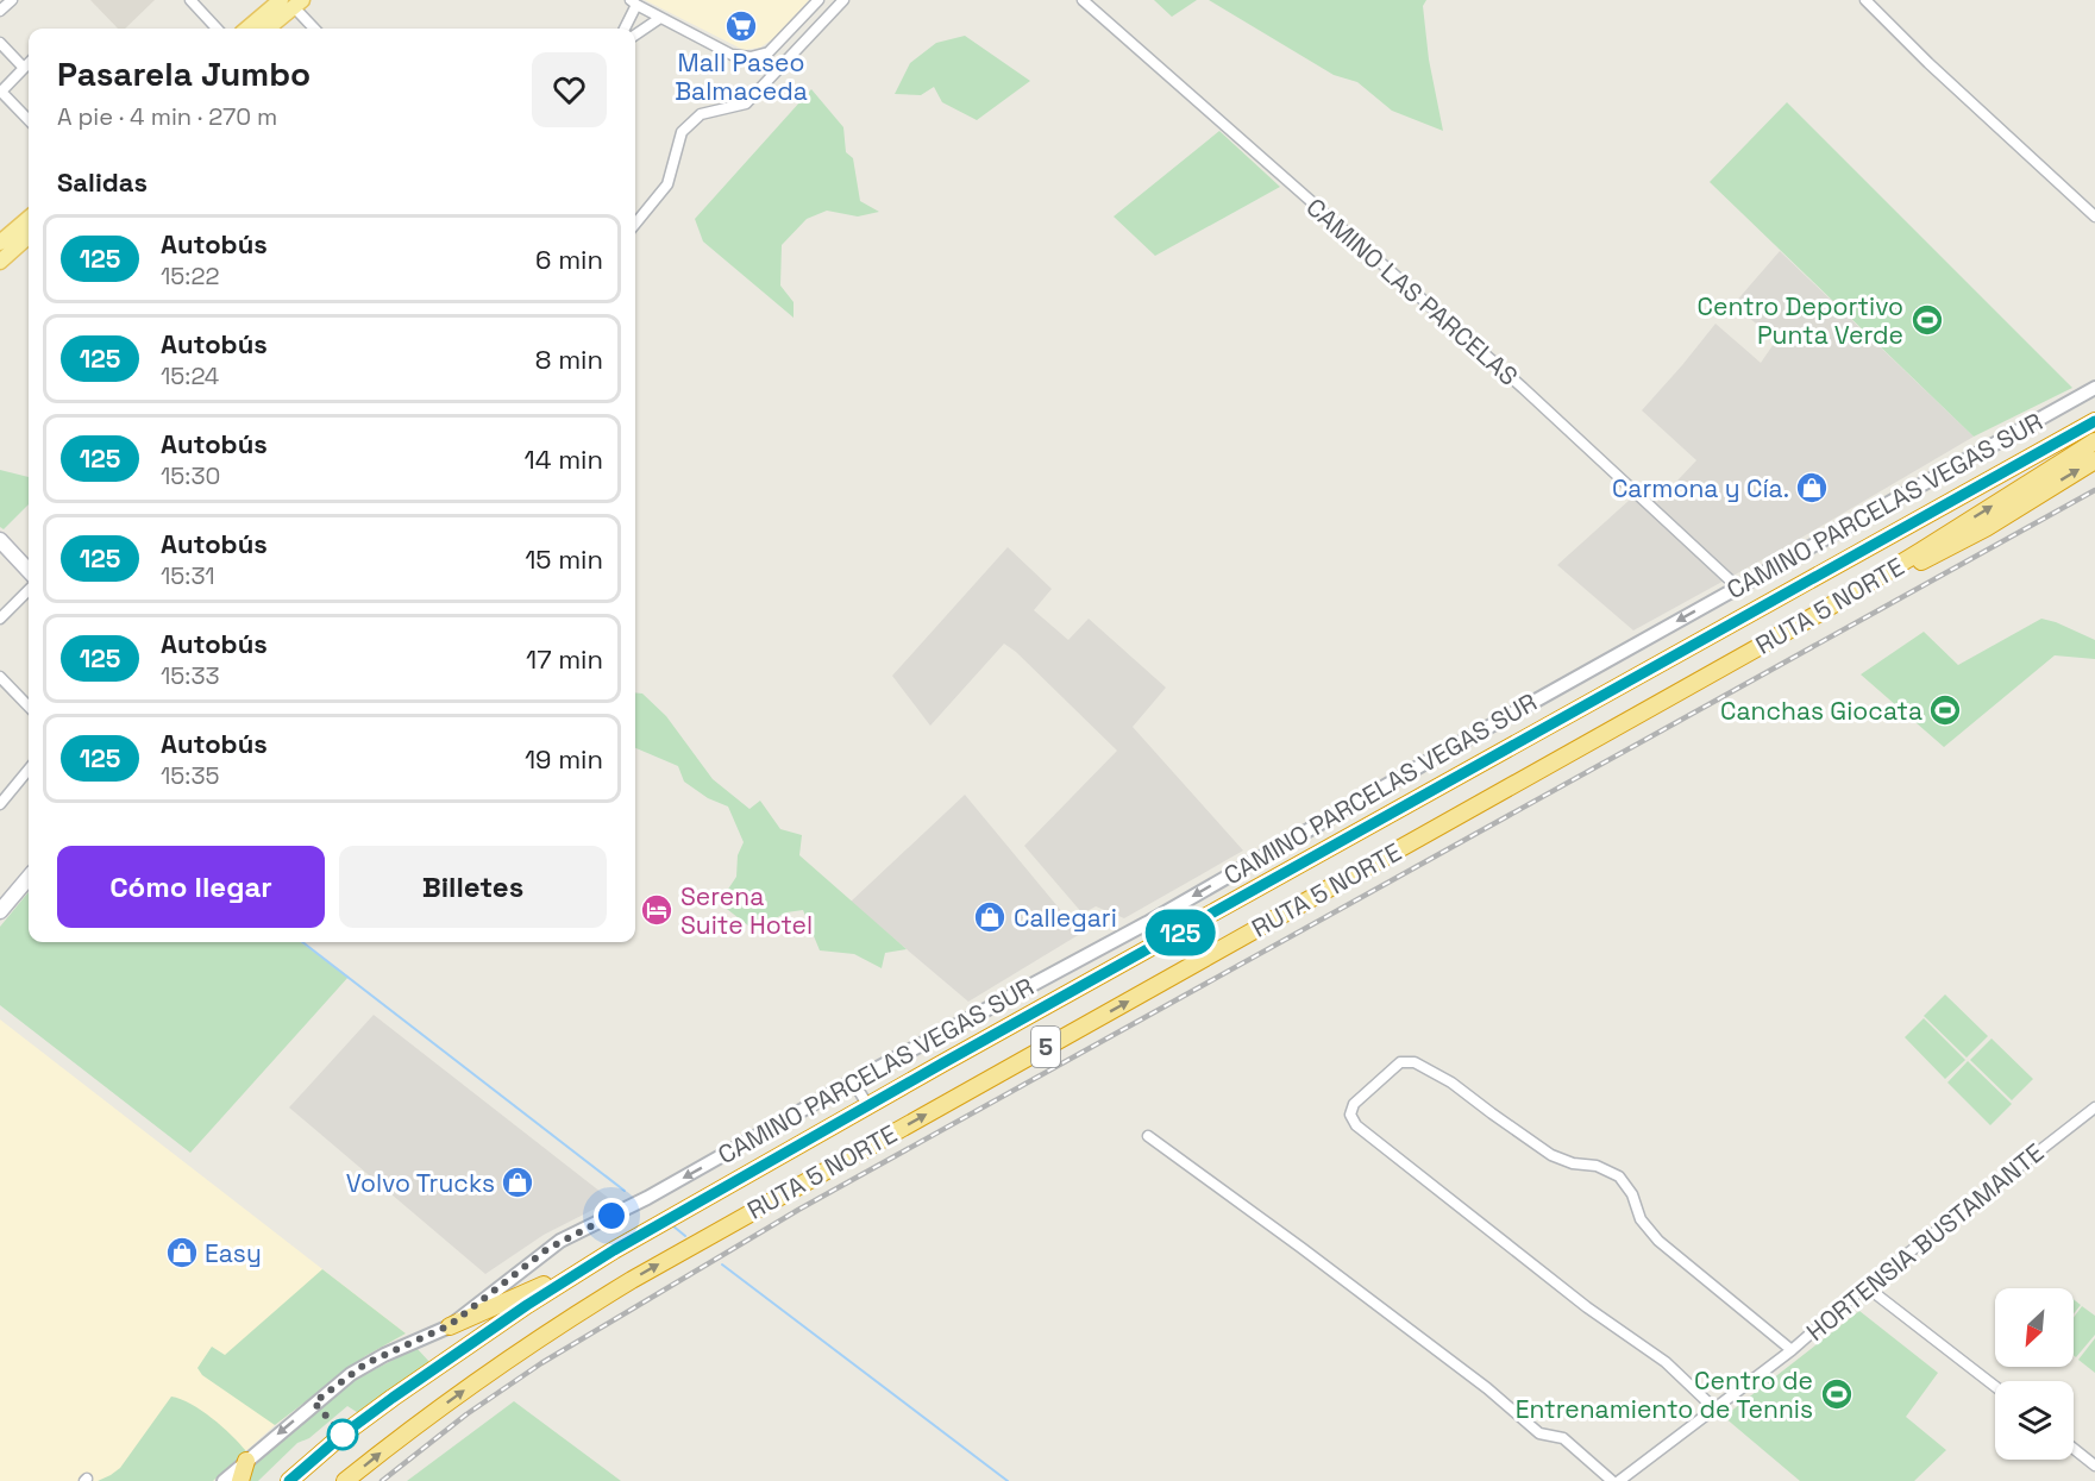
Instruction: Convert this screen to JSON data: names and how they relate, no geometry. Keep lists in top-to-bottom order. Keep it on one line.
{"streets":{"highway":["RUTA 5 NORTE","5"],"street":["CAMINO LAS PARCELAS","CAMINO PARCELAS VEGAS SUR","HORTENSIA BUSTAMANTE"]},"crossings":[["CAMINO LAS PARCELAS","CAMINO PARCELAS VEGAS SUR"]],"one_way":["CAMINO PARCELAS VEGAS SUR"],"places":{"supermarket":["Mall Paseo Balmaceda"],"sports":["Centro Deportivo Punta Verde","Canchas Giocata","Centro de Entrenamiento de Tennis"],"shop":["Carmona y Cía.","Callegari","Volvo Trucks","Easy"],"hotel":["Serena Suite Hotel"]},"lines":["bus line 125"],"north":"bottom left","page":{"on_map":"125","heading":[["Pasarela Jumbo","A pie · 4 min · 270 m"],"Salidas"],"list":[{"mark":"125","name":"Autobús","note":"15:22","value":"6 min"},{"mark":"125","name":"Autobús","note":"15:24","value":"8 min"},{"mark":"125","name":"Autobús","note":"15:30","value":"14 min"},{"mark":"125","name":"Autobús","note":"15:31","value":"15 min"},{"mark":"125","name":"Autobús","note":"15:33","value":"17 min"},{"mark":"125","name":"Autobús","note":"15:35","value":"19 min"}],"buttons":["Cómo llegar","Billetes"]}}
